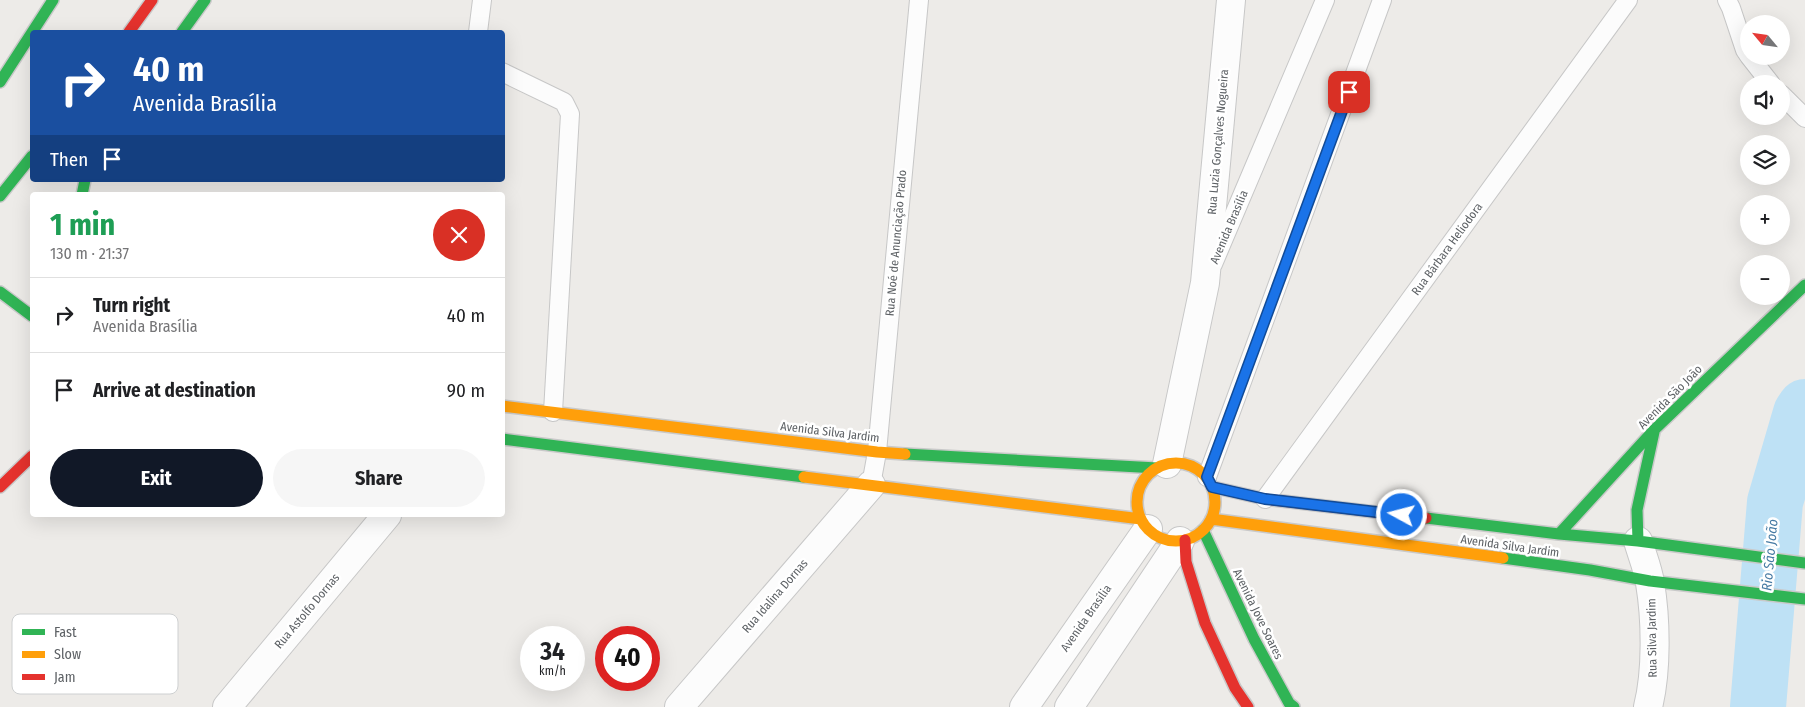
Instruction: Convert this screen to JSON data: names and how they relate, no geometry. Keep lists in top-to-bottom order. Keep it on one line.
{"streets":{"main road":["Avenida São João","Avenida Silva Jardim","Avenida Jove Soares"],"street":["Rua Luzia Gonçalves Nogueira","Avenida Brasília","Rua Idalina Dornas","Rua Astolfo Dornas","Rua Silva Jardim"],"lane":["Rua Noé de Anunciação Prado","Rua Bárbara Heliodora"]},"crossings":[["Rua Luzia Gonçalves Nogueira","Avenida Brasília"],["Avenida Brasília","Avenida Silva Jardim"],["Avenida Brasília","Avenida Jove Soares"],["Rua Noé de Anunciação Prado","Avenida Silva Jardim"],["Rua Noé de Anunciação Prado","Rua Idalina Dornas"],["Rua Bárbara Heliodora","Avenida Silva Jardim"],["Avenida São João","Avenida Silva Jardim"],["Avenida Silva Jardim","Avenida Jove Soares"],["Avenida Silva Jardim","Rua Silva Jardim"]],"water":["Rio São João"],"legend":["Fast","Slow","Jam"],"north":"top left","page":{"map_buttons":["+","−"],"turn":["40 m","Avenida Brasília"],"then":"Then","heading":["1 min","130 m · 21:37"],"list":[{"name":"Turn right","note":"Avenida Brasília","value":"40 m"},{"name":"Arrive at destination","value":"90 m"}],"buttons":["Exit","Share"],"speed":"34 km/h","limit":"40"}}
